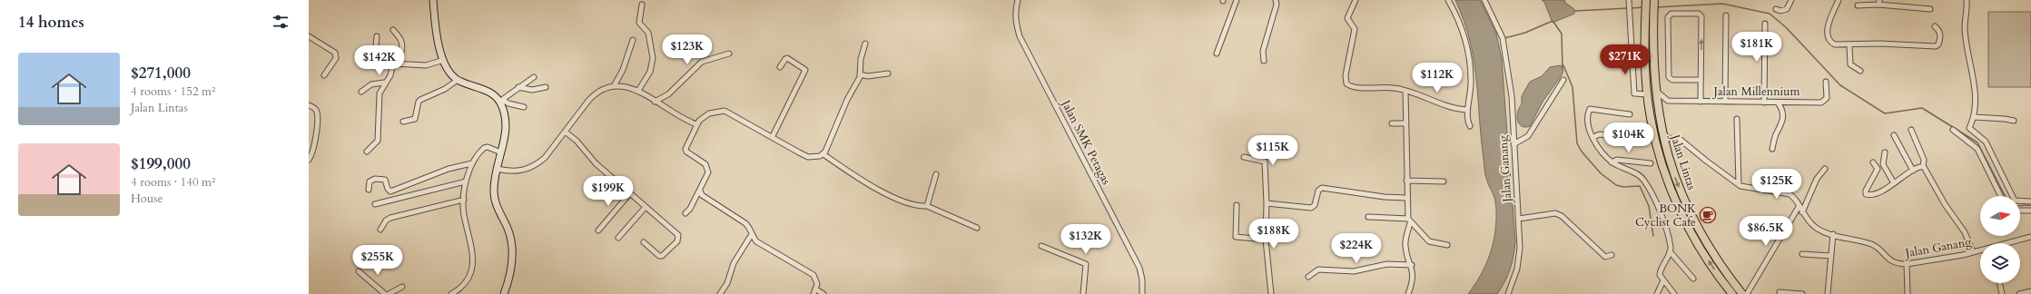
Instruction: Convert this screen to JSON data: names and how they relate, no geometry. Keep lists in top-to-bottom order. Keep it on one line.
{"streets":{"highway":["Jalan Lintas"],"street":["Jalan Millennium","Jalan SMK Petagas","Jalan Ganang"]},"crossings":[["Jalan Lintas","Jalan Ganang"]],"places":{"cafe":["BONK Cyclist Cafe"]},"north":"right","page":{"heading":"14 homes","price":["$181K","$123K","$271K","$142K","$112K","$104K","$115K","$125K","$199K","$86.5K","$188K","$132K","$224K","$255K"],"list":[{"name":"$271,000","note":"4 rooms · 152 m² · Jalan Lintas"},{"name":"$199,000","note":"4 rooms · 140 m² · House"}]}}
